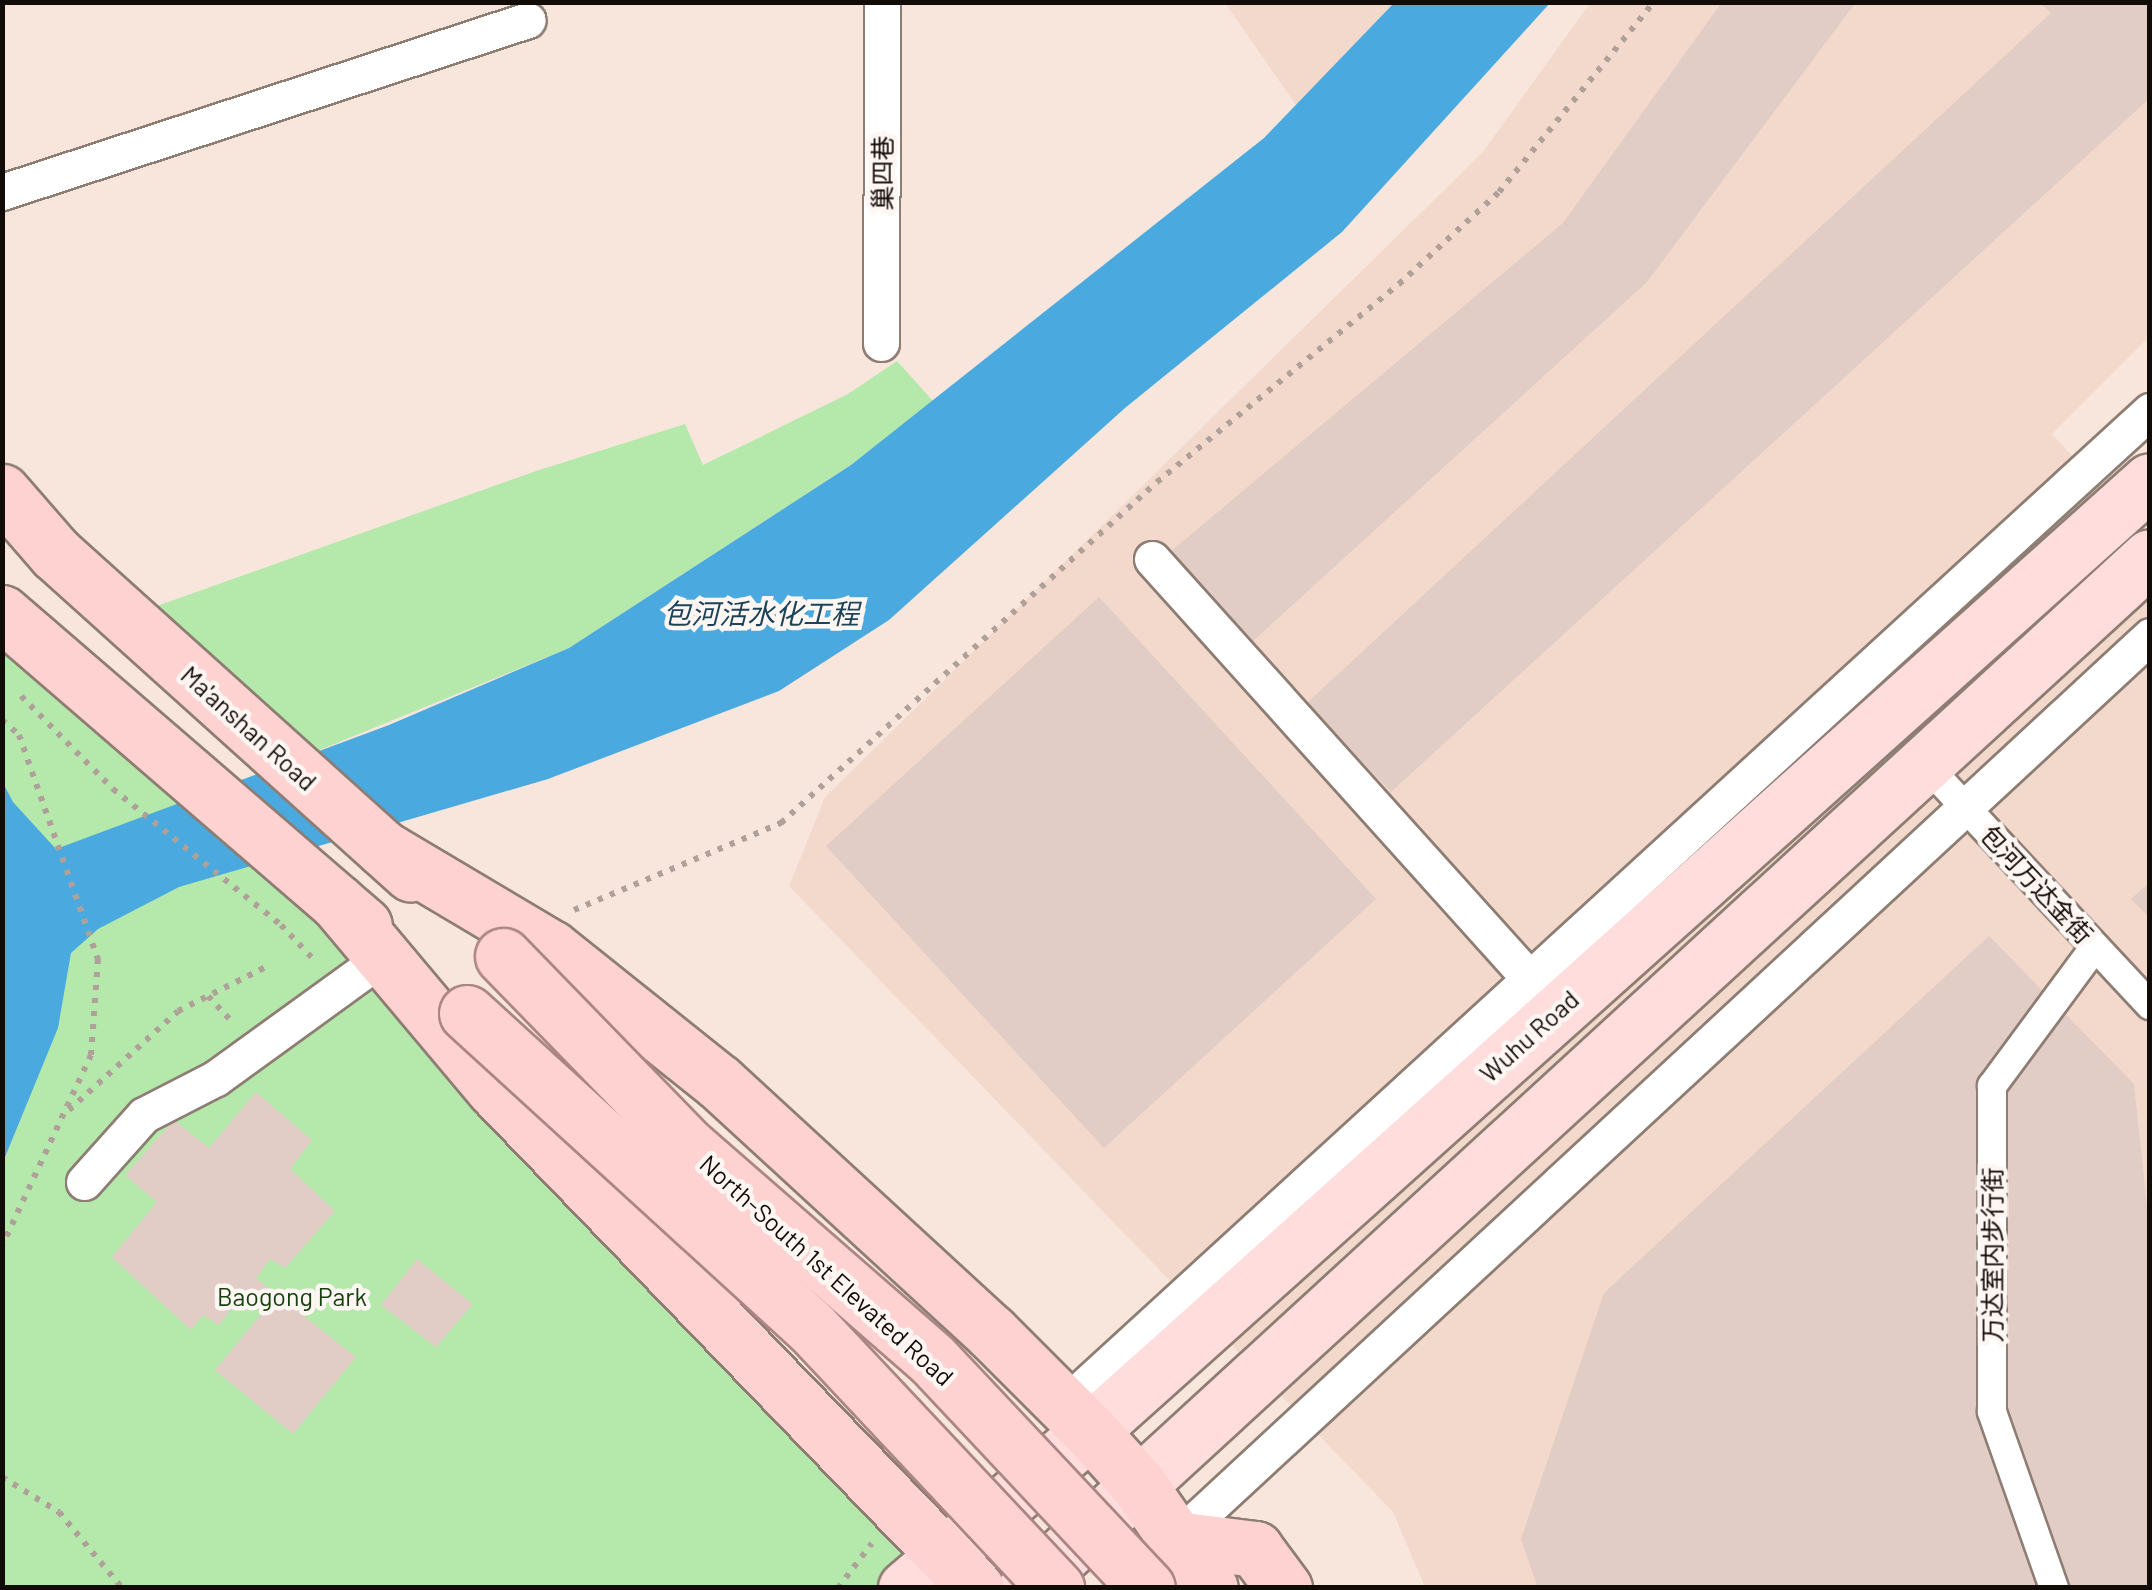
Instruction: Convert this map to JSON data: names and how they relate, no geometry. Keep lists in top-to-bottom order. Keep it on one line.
{"streets":{"highway":["Ma'anshan Road","North-South 1st Elevated Road"],"main road":["Wuhu Road"],"street":["巢四巷","包河万达金街","万达室内步行街"]},"crossings":[["Ma'anshan Road","North-South 1st Elevated Road"],["包河万达金街","万达室内步行街"]],"water":["包河活水化工程"],"parks":["Baogong Park"]}
